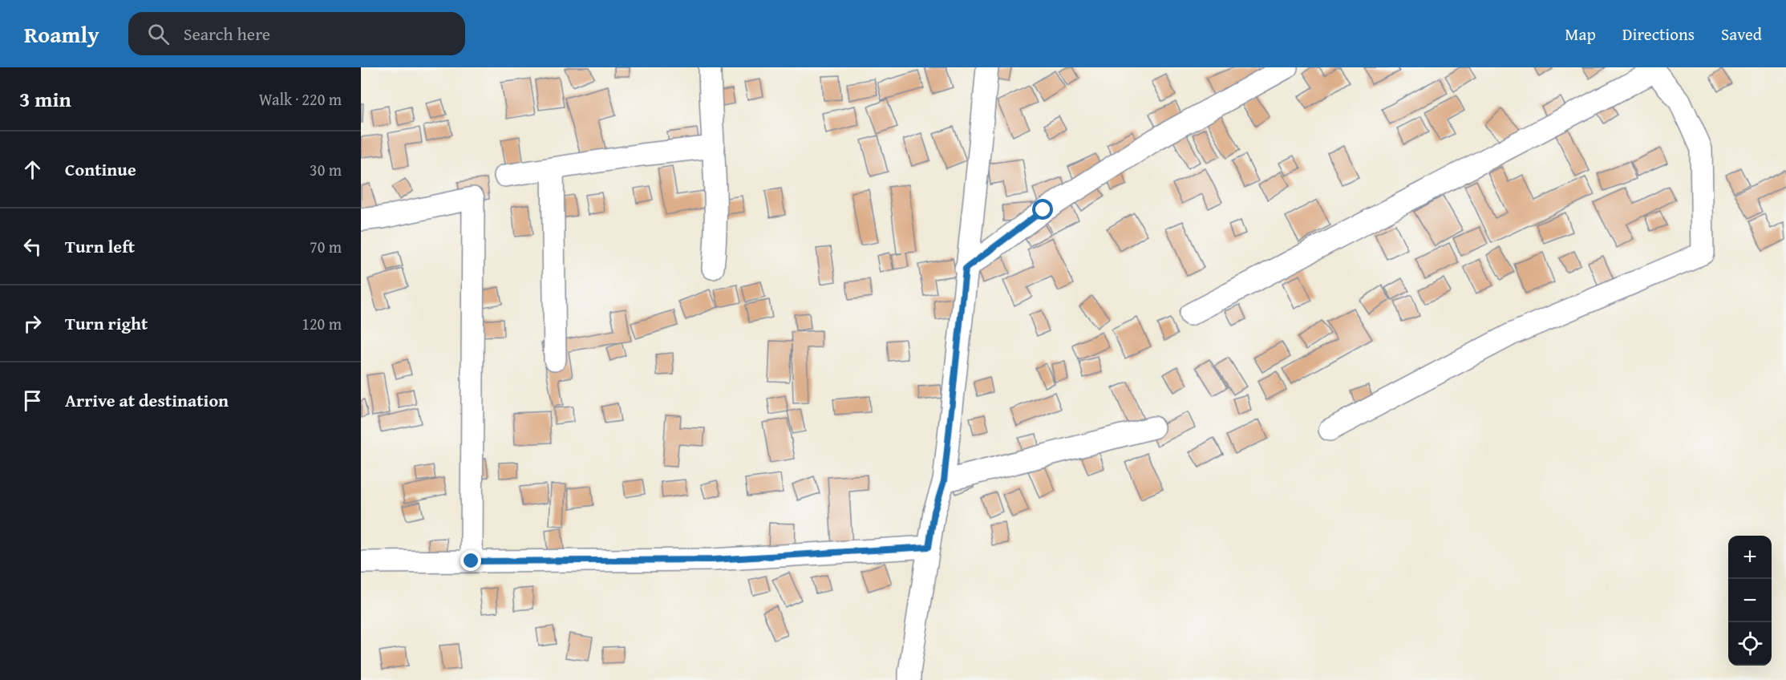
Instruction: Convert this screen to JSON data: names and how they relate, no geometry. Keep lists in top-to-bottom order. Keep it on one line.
{"page":{"header":"Roamly","search":"Search here","nav":["Map","Directions","Saved"],"heading":["3 min","Walk · 220 m"],"list":[["Continue","30 m"],["Turn left","70 m"],["Turn right","120 m"],"Arrive at destination"],"map_buttons":["+","−"]}}
